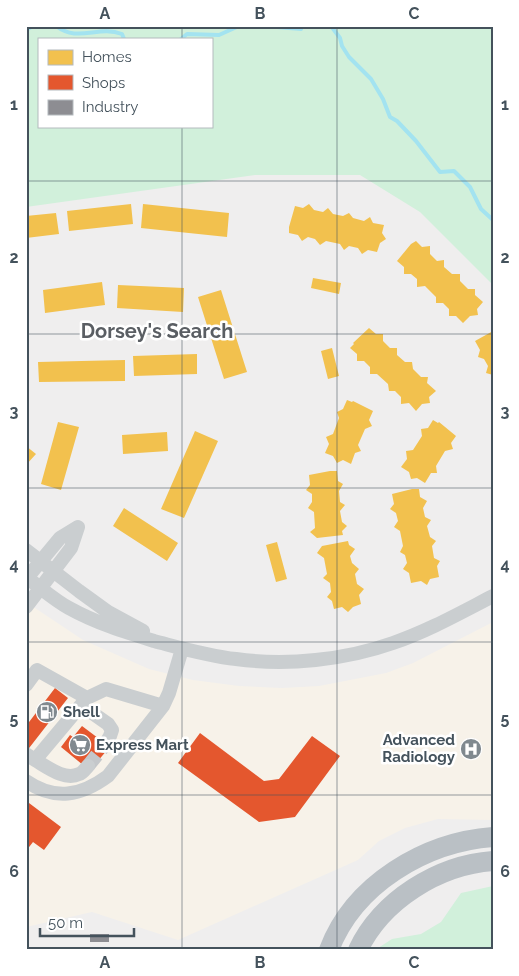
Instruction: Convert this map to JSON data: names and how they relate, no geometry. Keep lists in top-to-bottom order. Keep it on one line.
{"districts":["Dorsey's Search"],"places":{"fuel station":["Shell"],"supermarket":["Express Mart"],"hospital":["Advanced Radiology"]},"legend":["Homes","Shops","Industry"],"scale_bar":"50 m","grid":{"columns":["A","B","C"],"rows":["1","2","3","4","5","6"]}}
